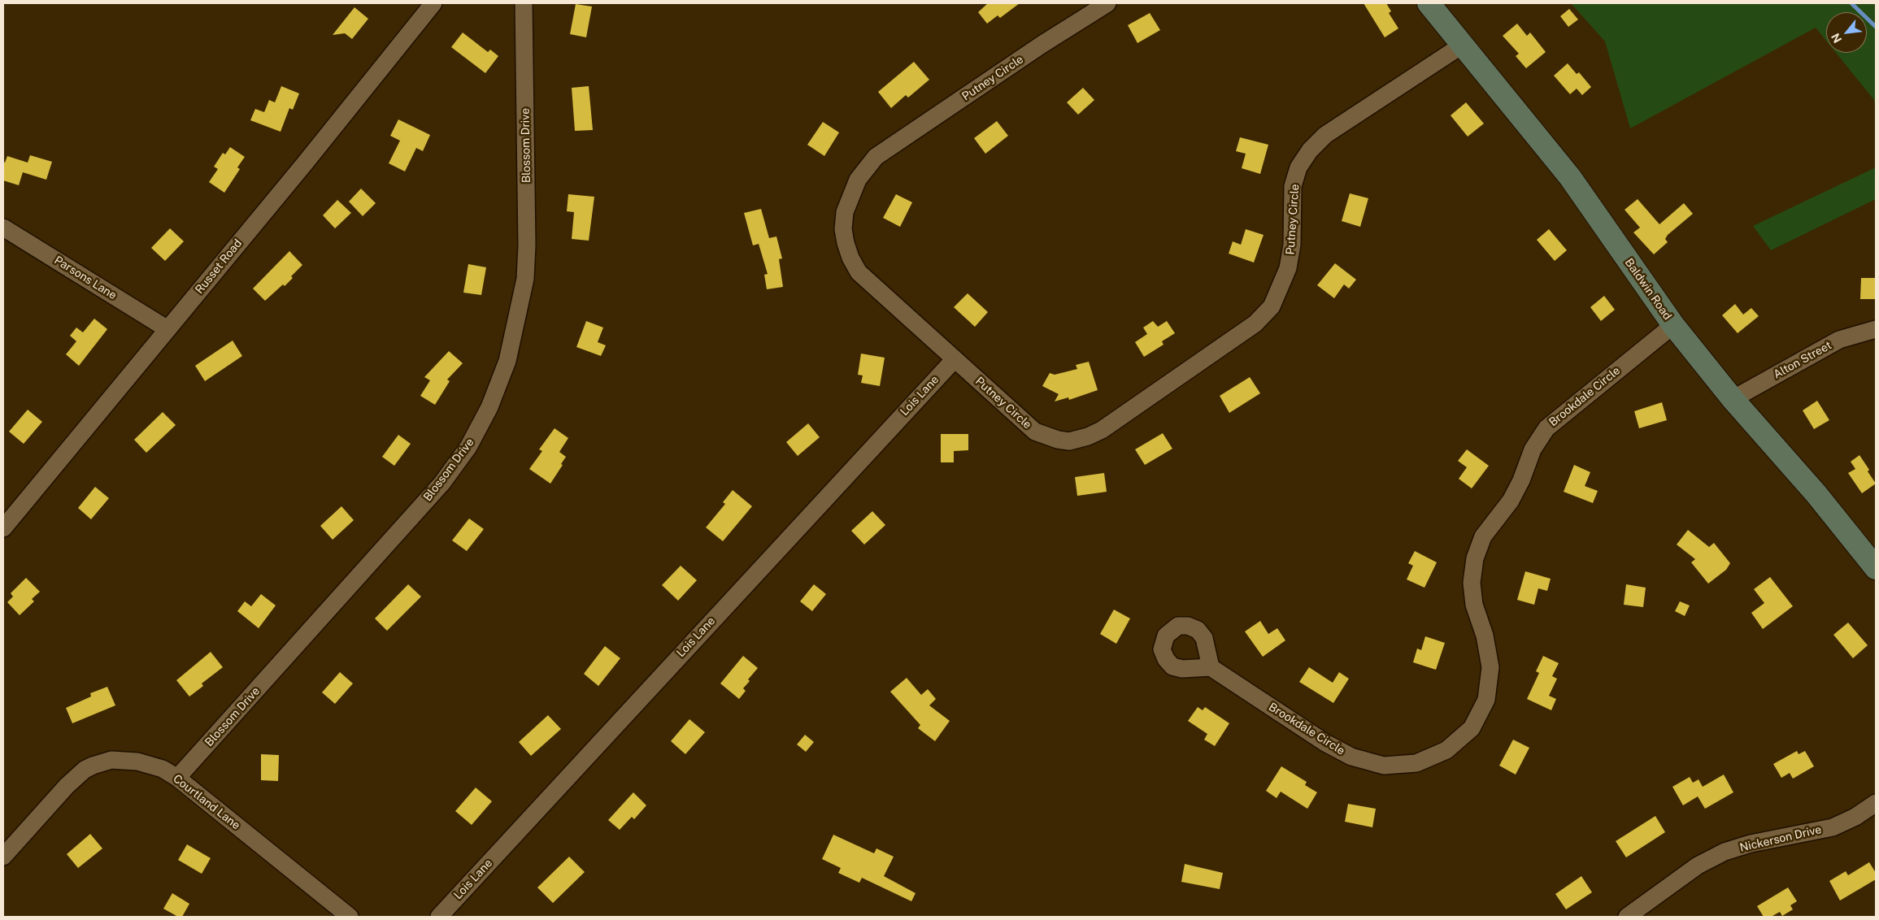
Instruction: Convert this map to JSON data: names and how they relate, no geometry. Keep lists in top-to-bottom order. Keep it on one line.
{"streets":{"street":["Putney Circle","Blossom Drive","Russet Road","Parsons Lane","Baldwin Road","Alton Street","Lois Lane","Brookdale Circle","Courtland Lane","Nickerson Drive"]},"crossings":[["Putney Circle","Baldwin Road"],["Putney Circle","Lois Lane"],["Blossom Drive","Courtland Lane"],["Russet Road","Parsons Lane"],["Baldwin Road","Alton Street"],["Baldwin Road","Brookdale Circle"]],"north":"bottom left"}
